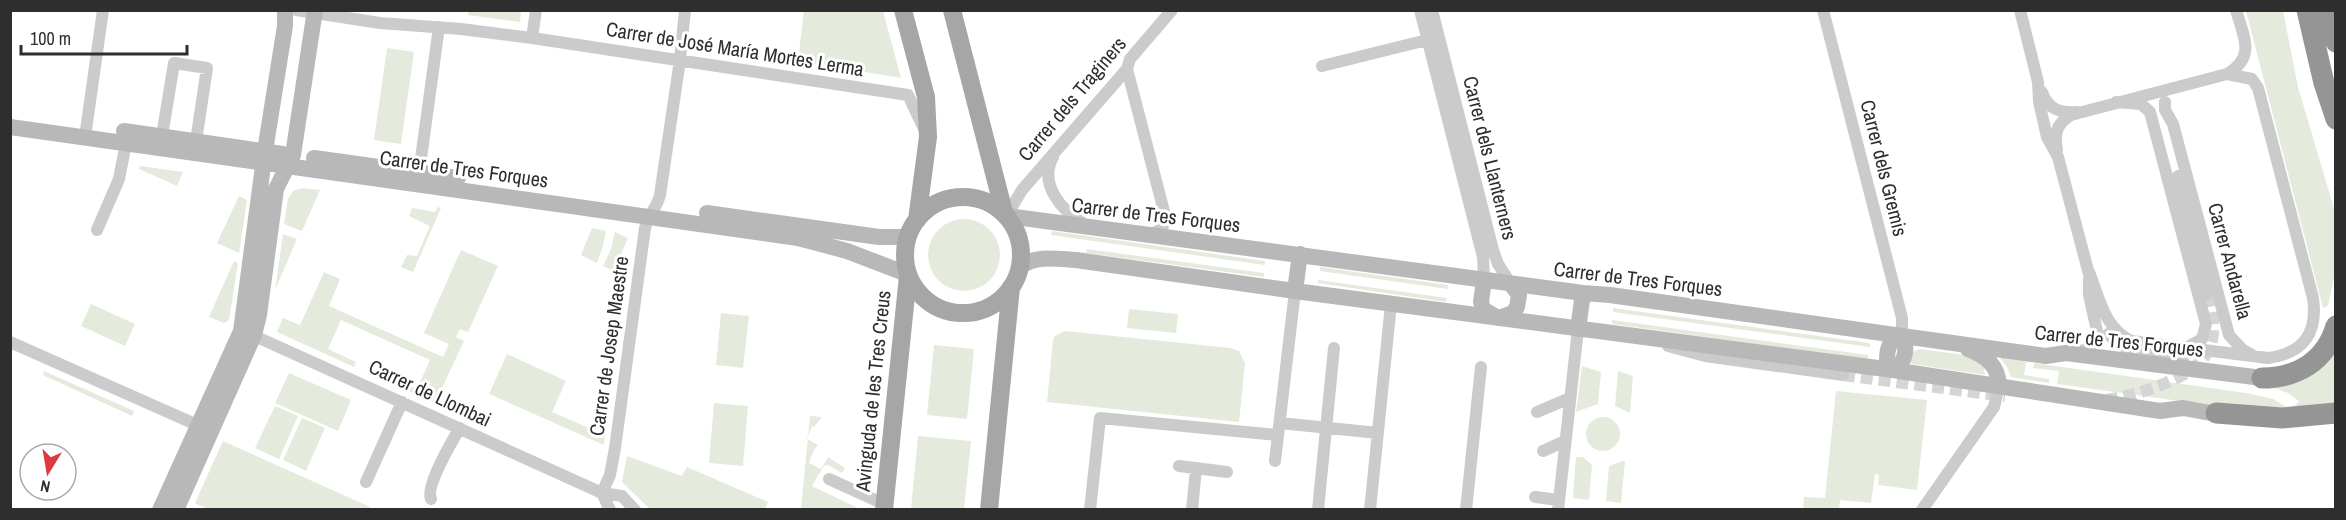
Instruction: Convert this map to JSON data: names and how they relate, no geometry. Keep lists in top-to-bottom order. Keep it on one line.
{"streets":{"main road":["Carrer de Tres Forques","Avinguda de les Tres Creus"],"street":["Carrer de José María Mortes Lerma","Carrer dels Traginers","Carrer dels Llanterners","Carrer dels Gremis","Carrer Andarella","Carrer de Josep Maestre","Carrer de Llombai"]},"crossings":[["Carrer de José María Mortes Lerma","Carrer de Josep Maestre"],["Carrer dels Traginers","Carrer de Tres Forques"],["Carrer dels Traginers","Avinguda de les Tres Creus"],["Carrer dels Llanterners","Carrer de Tres Forques"],["Carrer dels Gremis","Carrer de Tres Forques"],["Carrer de Tres Forques","Carrer de Josep Maestre"],["Carrer de Tres Forques","Avinguda de les Tres Creus"],["Carrer de Josep Maestre","Carrer de Llombai"]],"scale_bar":"100 m","north":"bottom"}
